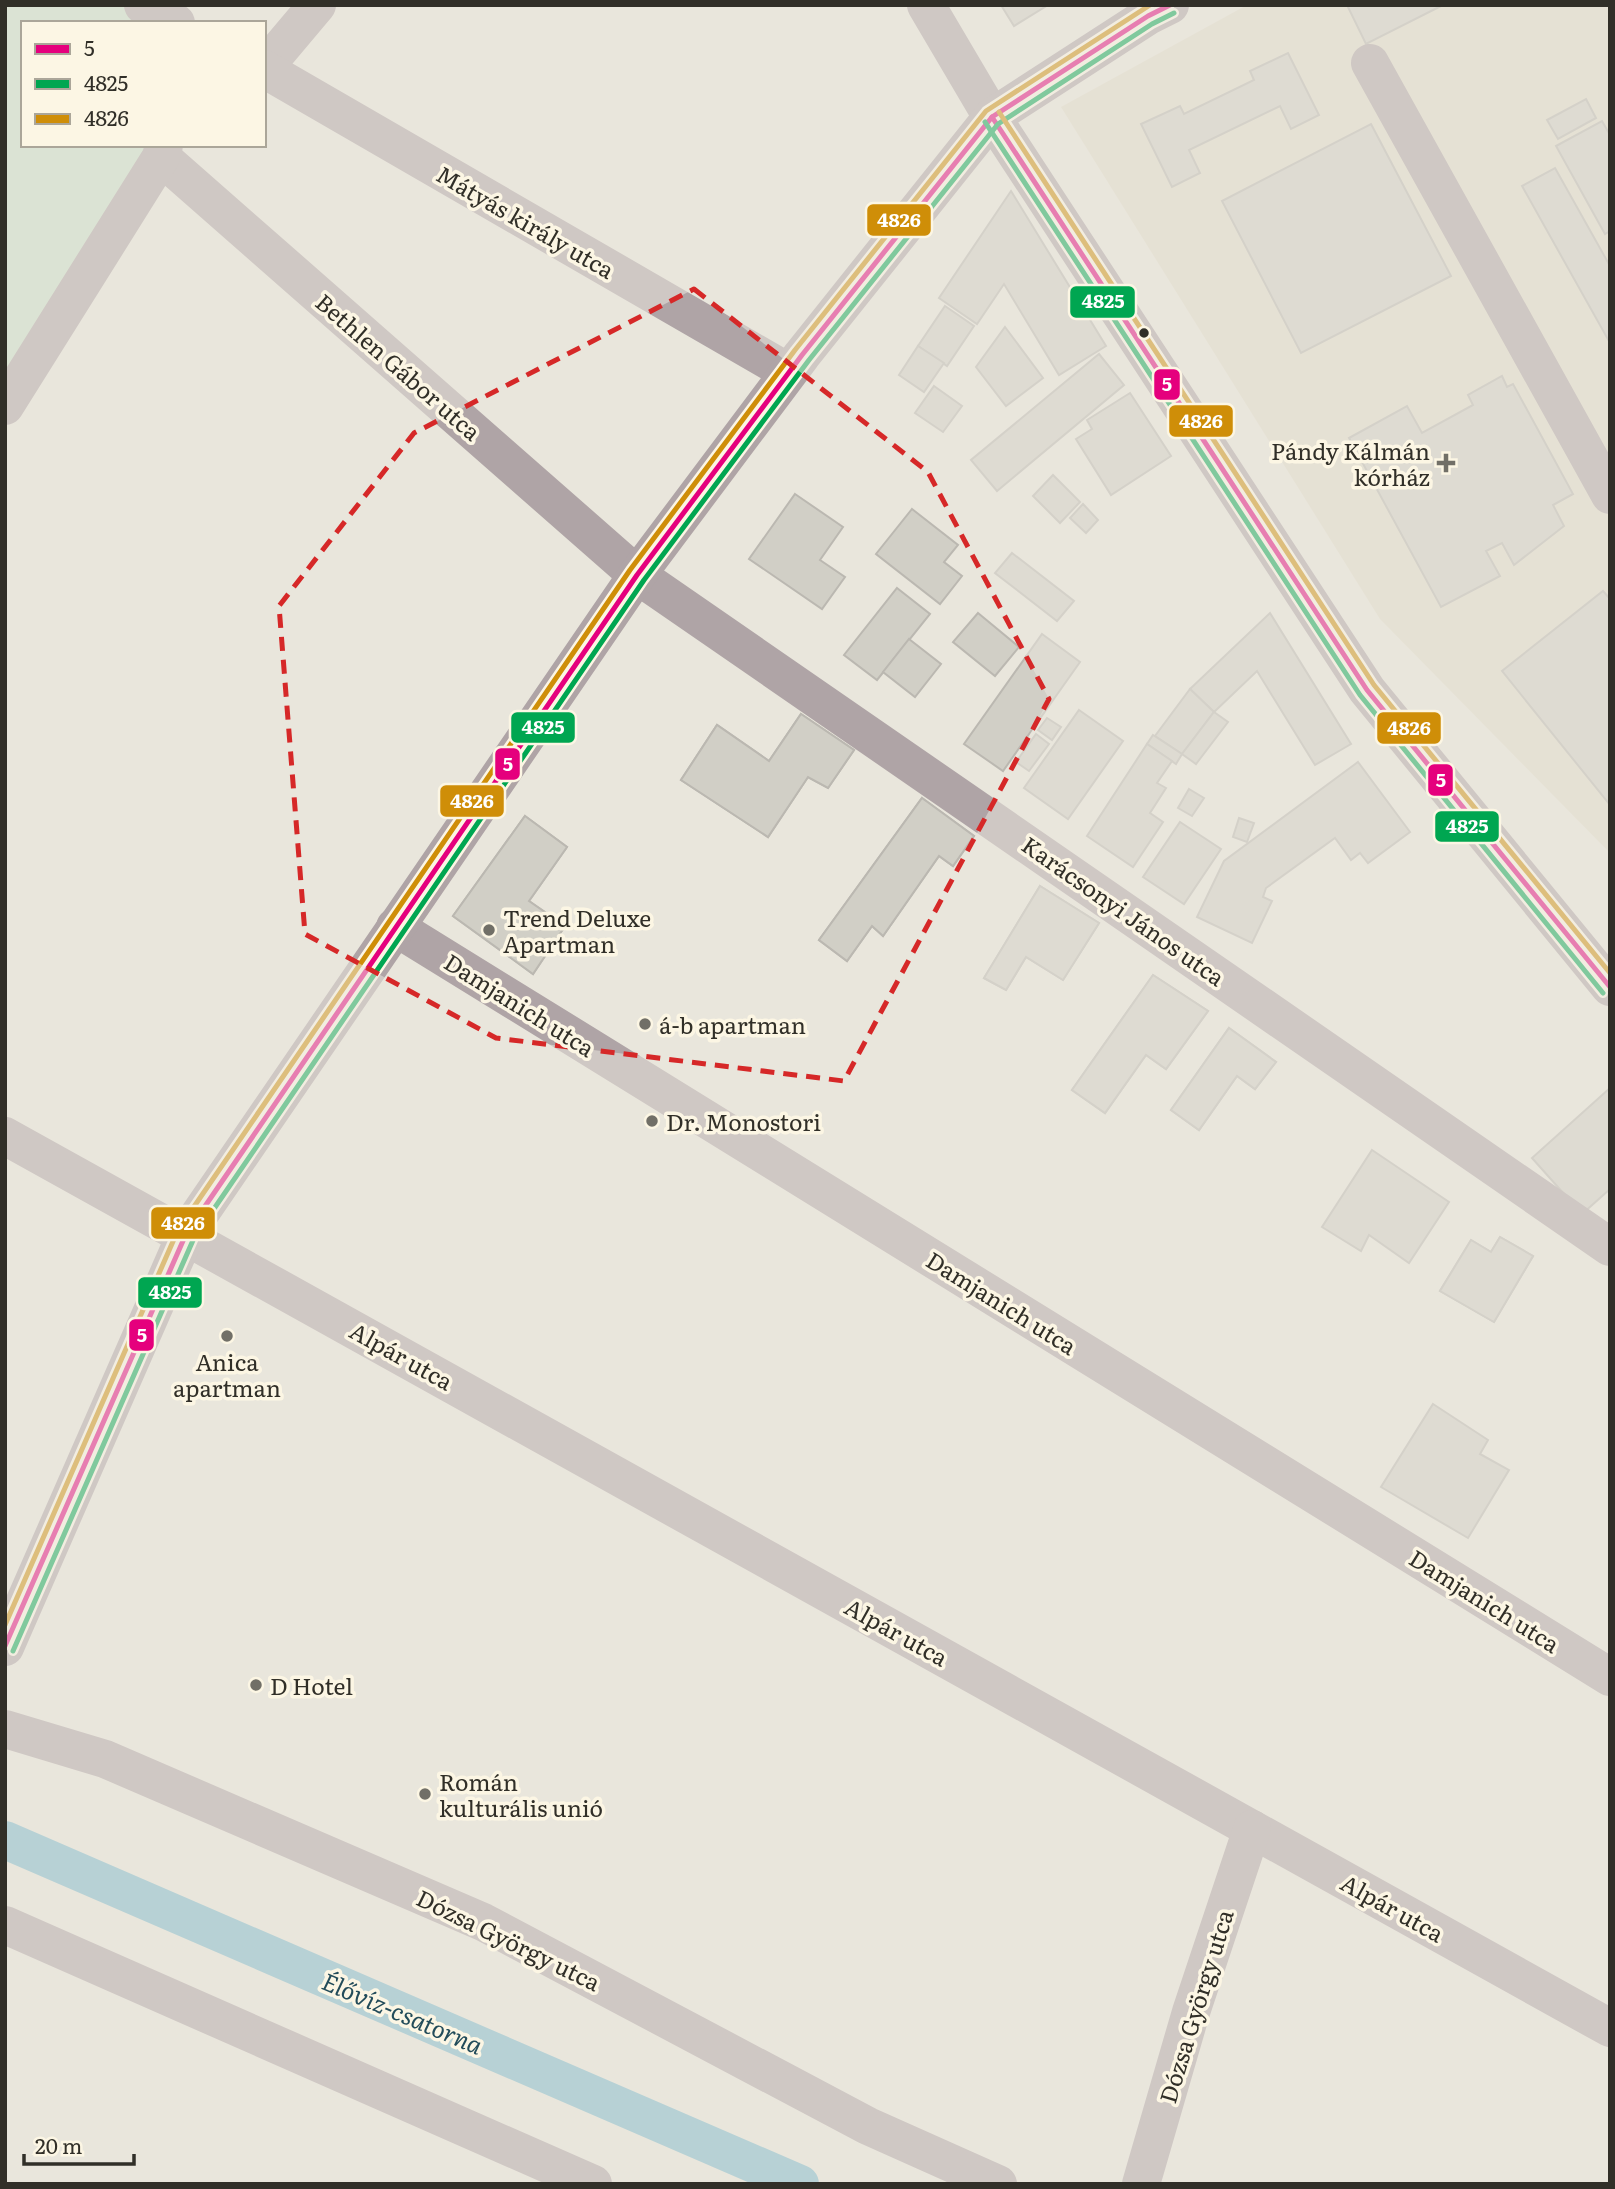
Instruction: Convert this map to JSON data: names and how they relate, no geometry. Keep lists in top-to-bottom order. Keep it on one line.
{"streets":{"street":["Mátyás király utca","Bethlen Gábor utca","Karácsonyi János utca","Damjanich utca","Alpár utca","Dózsa György utca"]},"crossings":[["Bethlen Gábor utca","Karácsonyi János utca"],["Alpár utca","Dózsa György utca"]],"water":["Élővíz-csatorna"],"places":{"health":["Pándy Kálmán kórház"],"other":["Trend Deluxe Apartman","á-b apartman","Dr. Monostori","Anica apartman","D Hotel","Román kulturális unió"]},"lines":["transit line 5","transit line 4826","transit line 4825"],"legend":["5","4825","4826"],"scale_bar":"20 m"}
